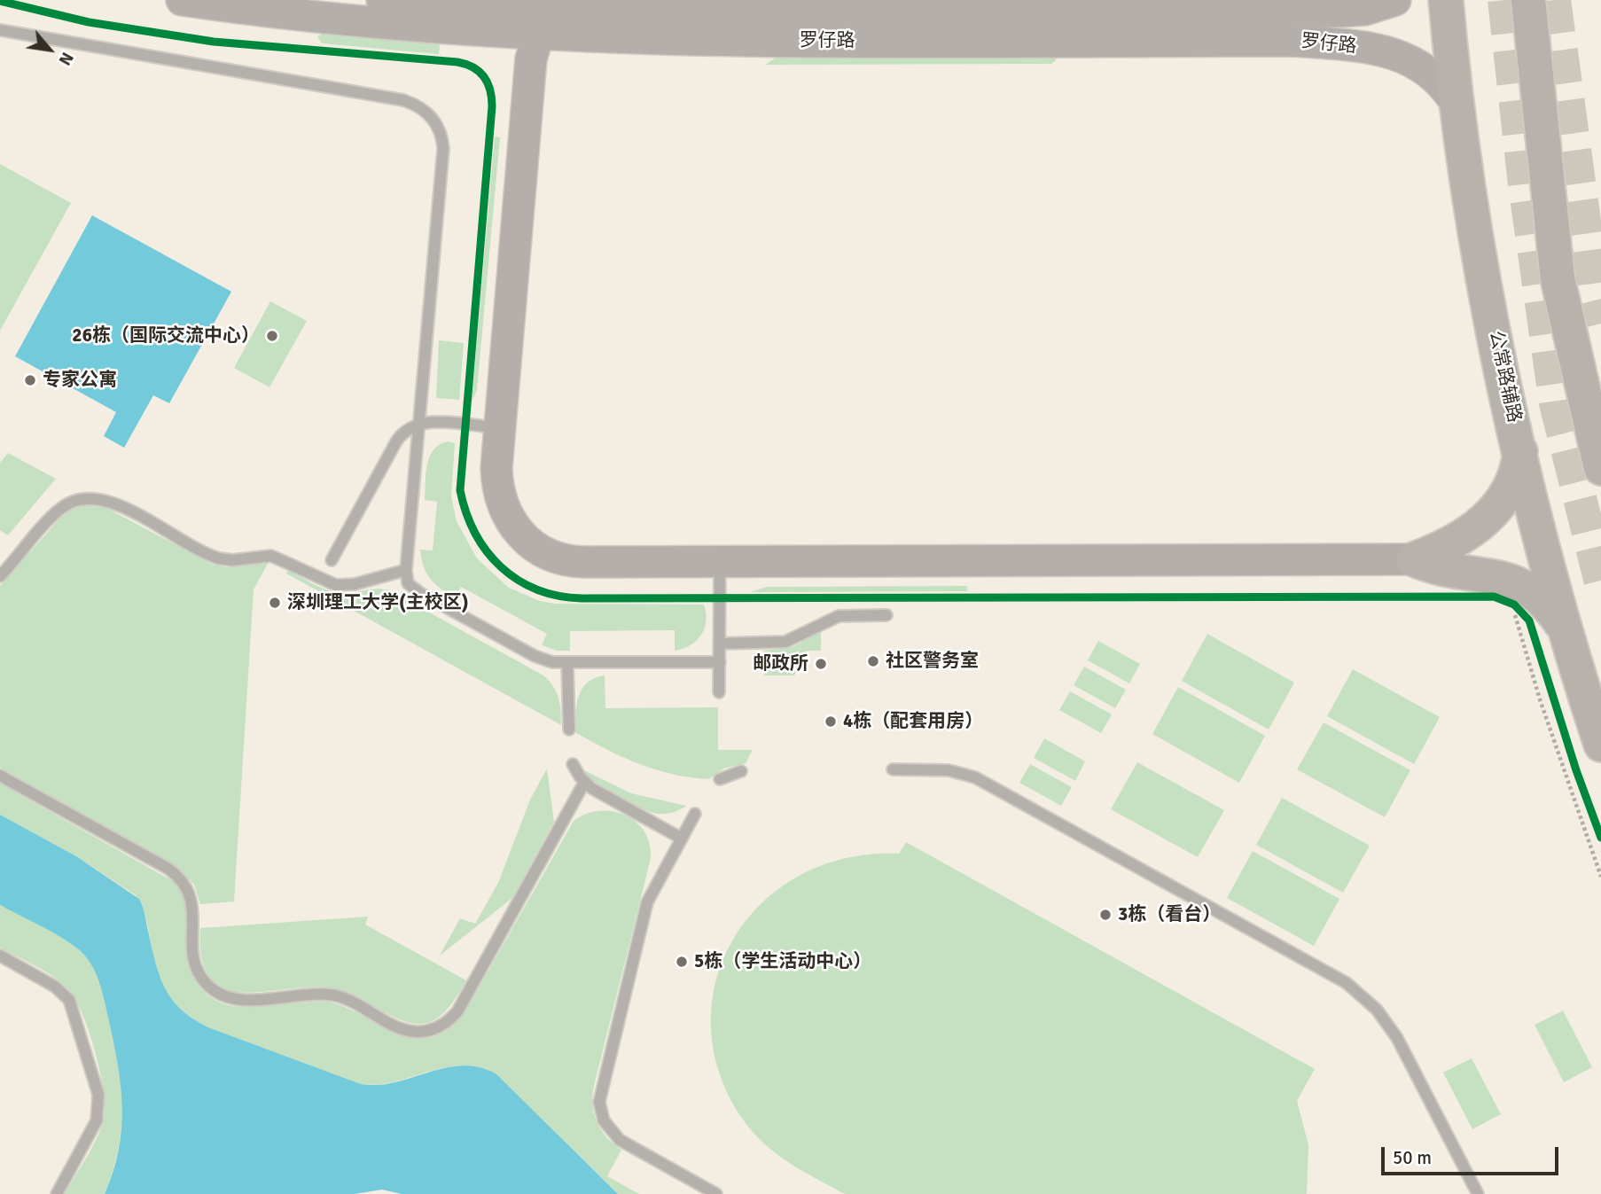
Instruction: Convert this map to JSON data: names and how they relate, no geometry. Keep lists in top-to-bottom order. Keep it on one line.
{"streets":{"main road":["罗仔路","公常路辅路"]},"crossings":[["罗仔路","公常路辅路"]],"places":["26栋（国际交流中心）","专家公寓","深圳理工大学(主校区)","社区警务室","邮政所","4栋（配套用房）","3栋（看台）","5栋（学生活动中心）"],"scale_bar":"50 m","north":"bottom right"}
